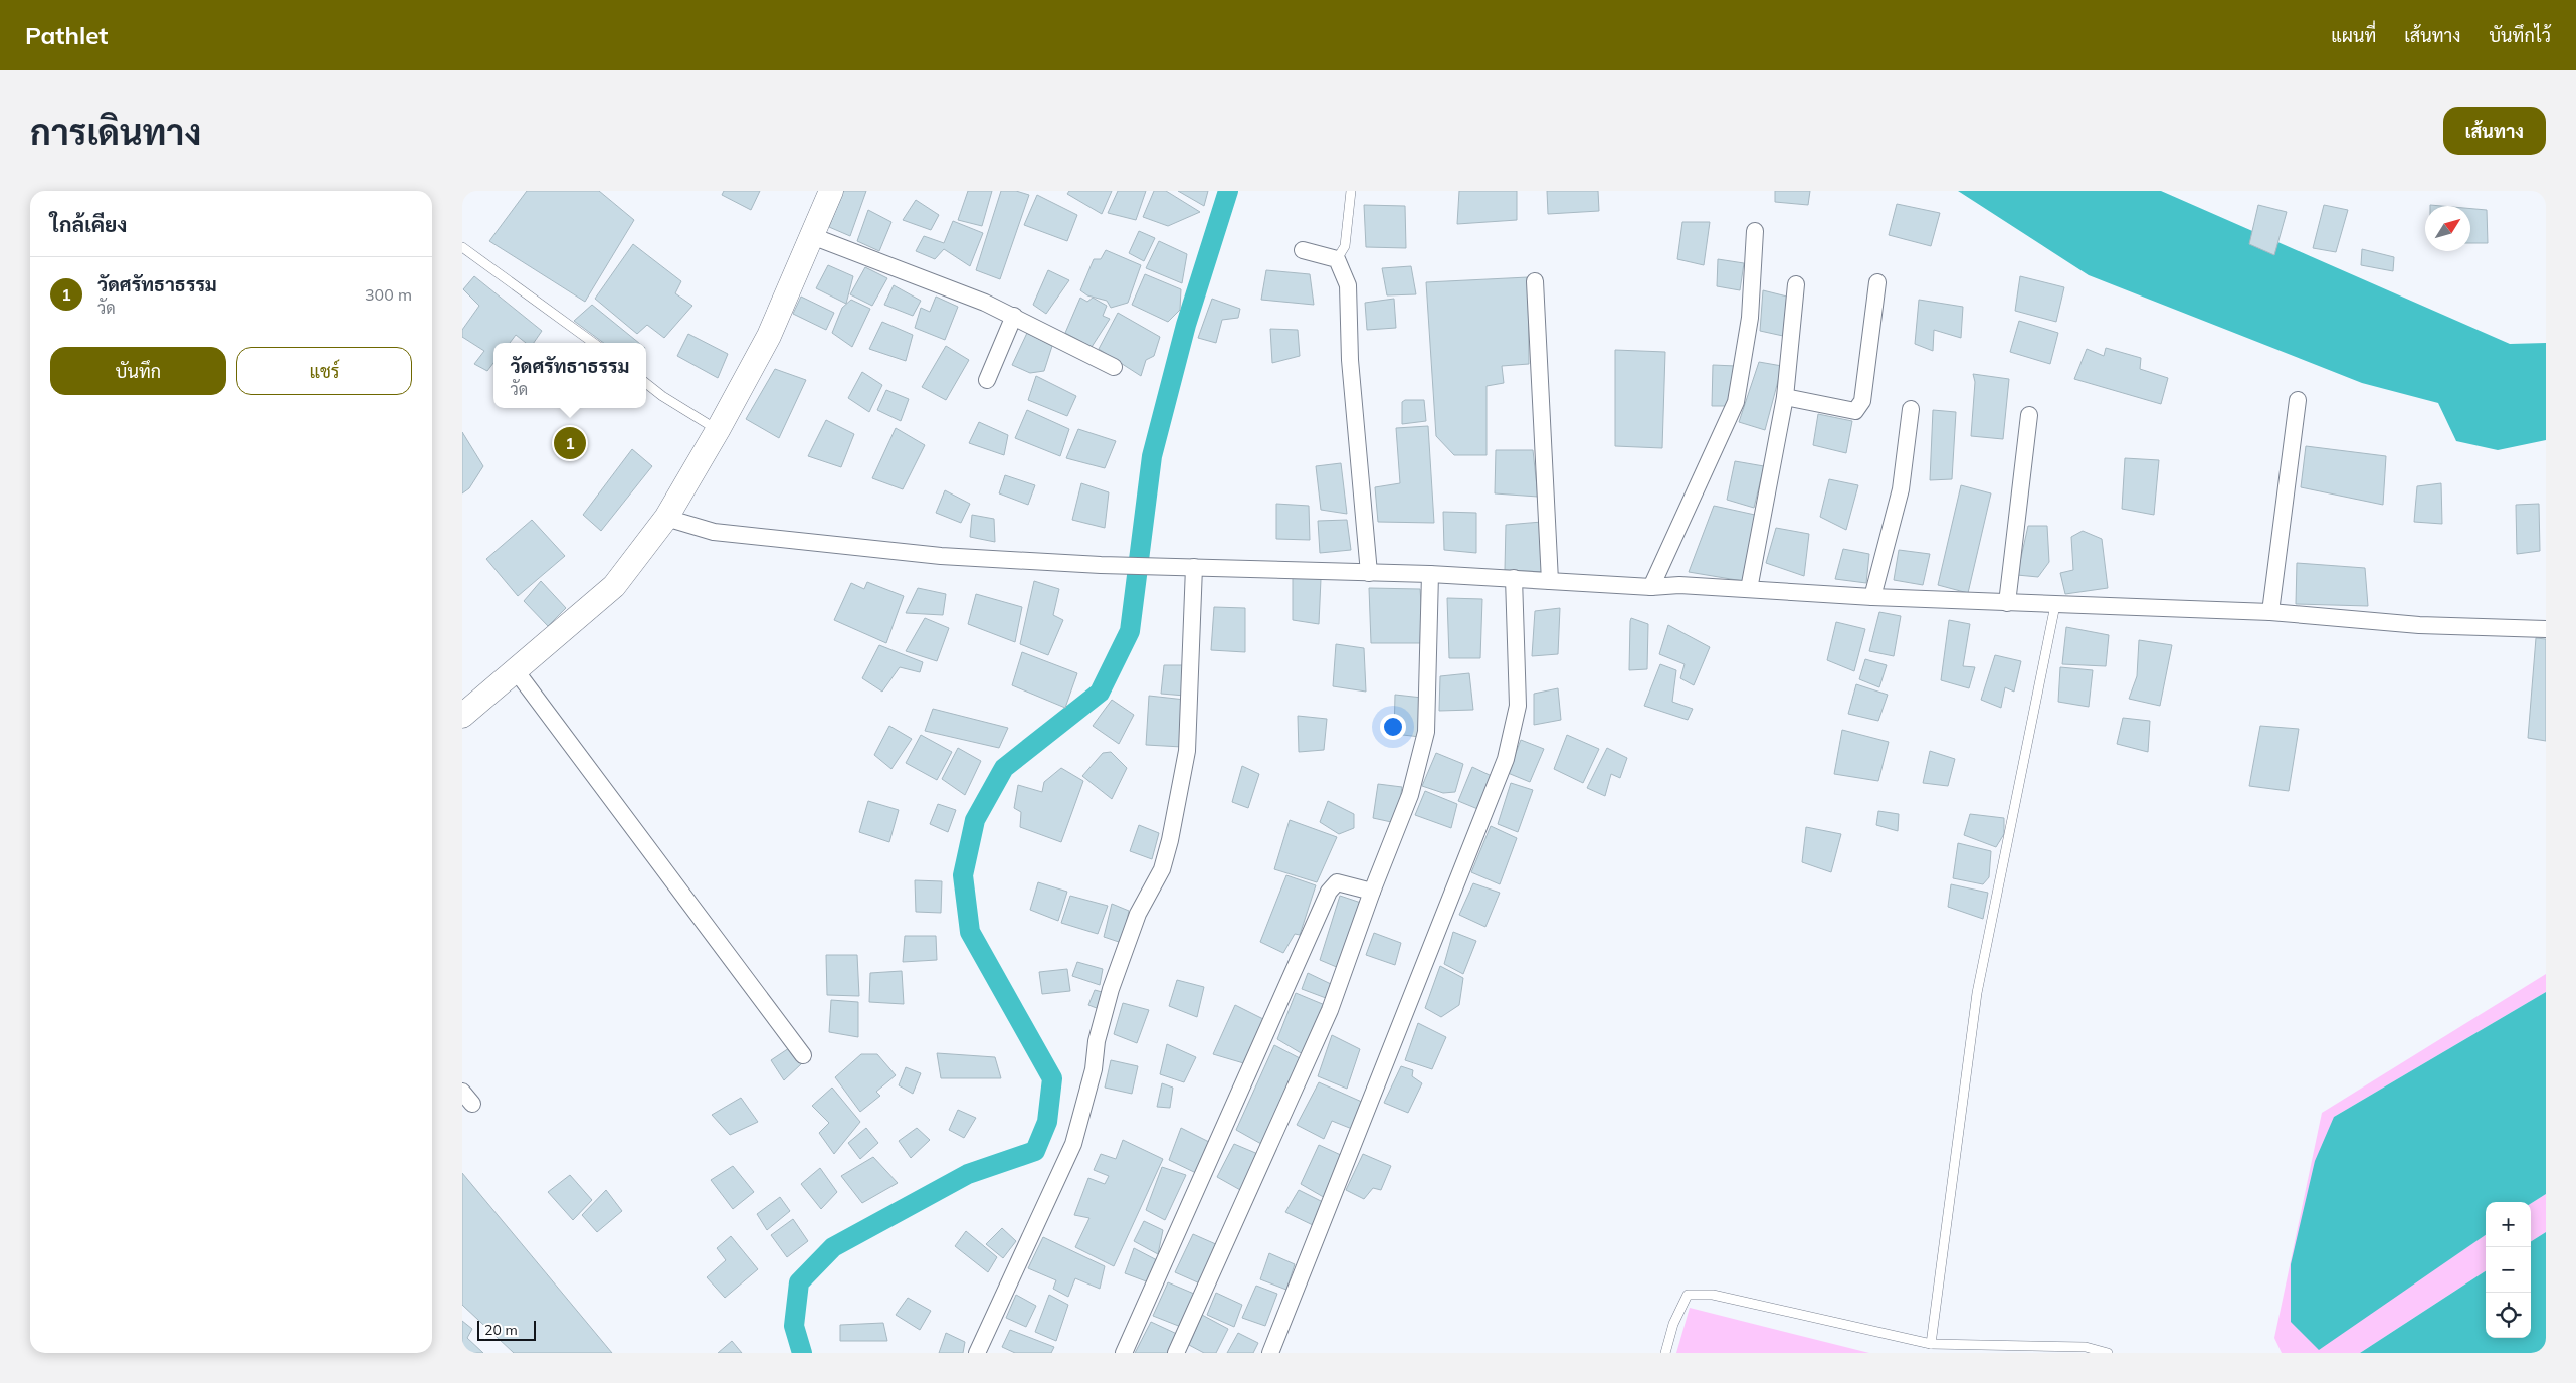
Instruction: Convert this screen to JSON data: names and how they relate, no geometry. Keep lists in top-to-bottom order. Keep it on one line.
{"scale_bar":"20 m","north":"top right","page":{"header":"Pathlet","nav":["แผนที่","เส้นทาง","บันทึกไว้"],"buttons":["เส้นทาง",["บันทึก","แชร์"]],"title":"การเดินทาง","heading":"ใกล้เคียง","list":[{"mark":"1","name":"วัดศรัทธาธรรม","note":"วัด","value":"300 m"}],"popup":["วัดศรัทธาธรรม","วัด"],"pins":"1","map_buttons":["+","−"],"scale":"20 m"}}
